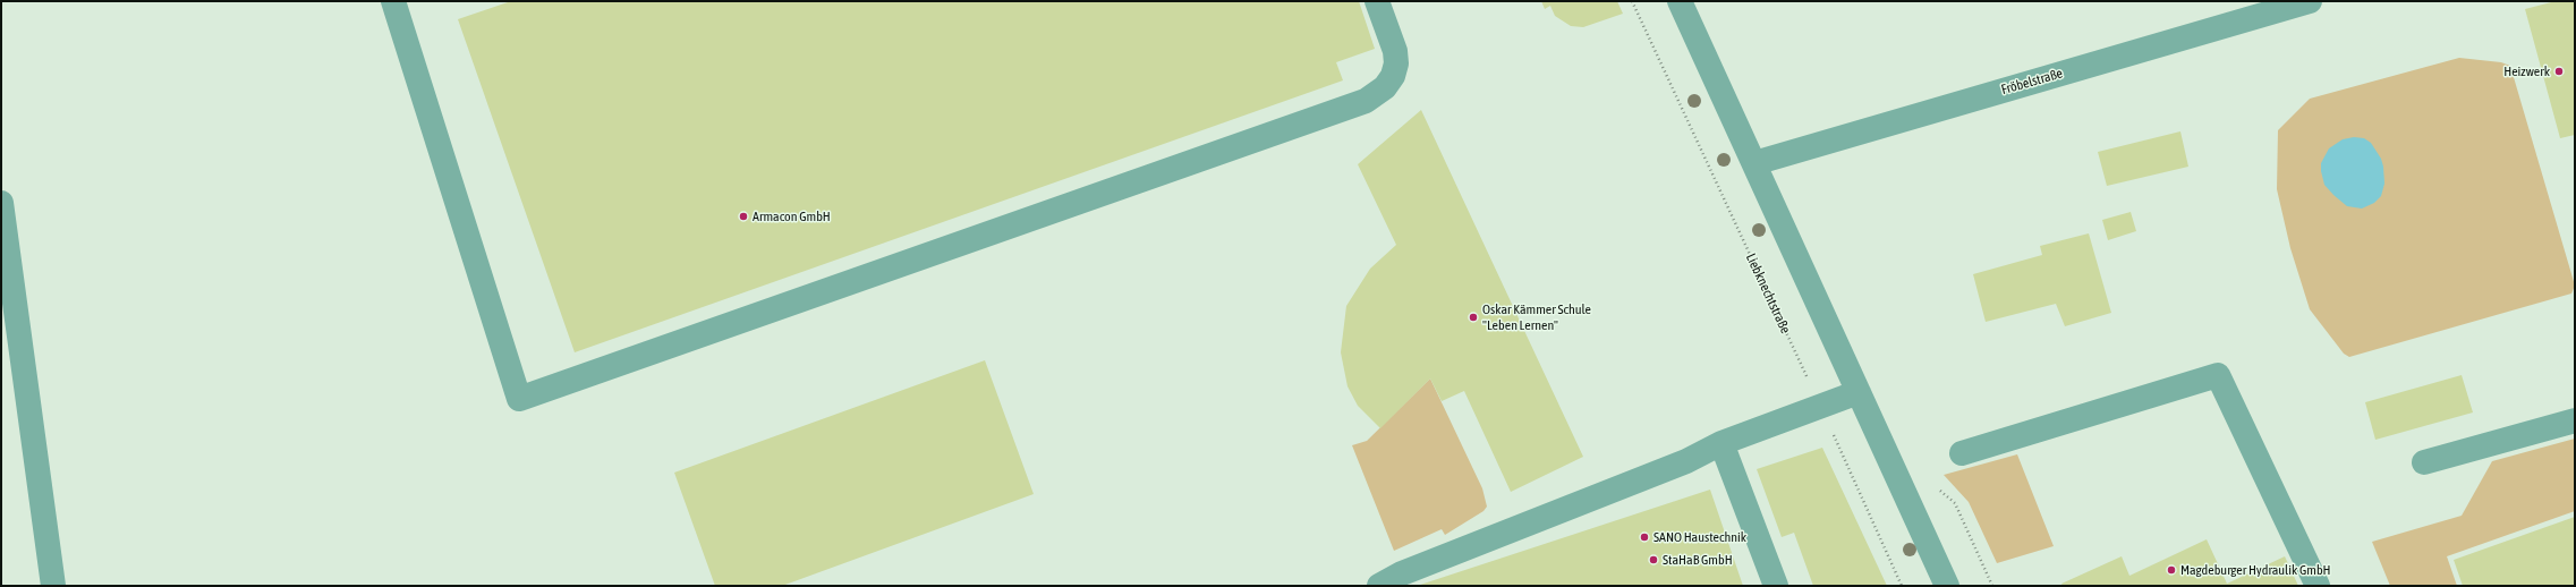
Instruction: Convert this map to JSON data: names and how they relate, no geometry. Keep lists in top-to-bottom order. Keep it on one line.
{"streets":{"street":["Fröbelstraße"],"path":["Liebknechtstraße"]},"places":["Heizwerk","Armacon GmbH","Oskar Kämmer Schule \"Leben Lernen\"","SANO Haustechnik","StaHaB GmbH","Magdeburger Hydraulik GmbH"]}
